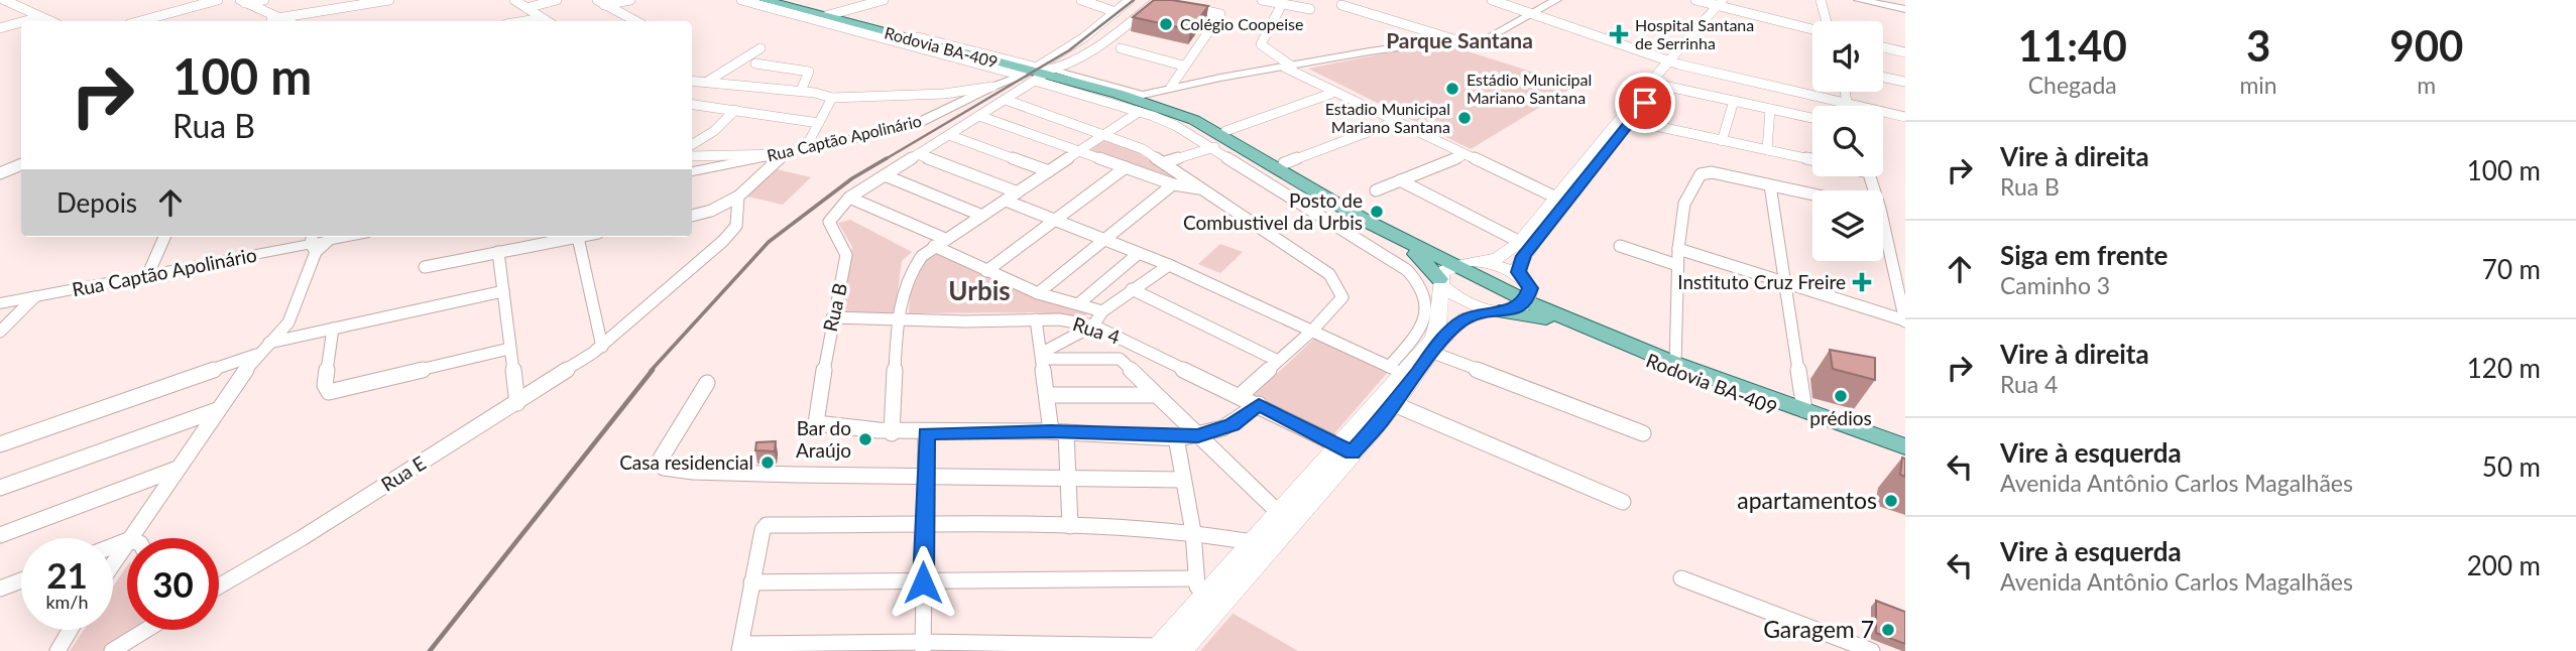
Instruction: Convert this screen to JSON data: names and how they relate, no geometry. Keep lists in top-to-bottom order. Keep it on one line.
{"streets":{"main road":["Rodovia BA-409"],"street":["Rua Captão Apolinário","Rua B","Rua 4","Rua E"]},"crossings":[["Rodovia BA-409","Rua Captão Apolinário"],["Rodovia BA-409","Rua B"],["Rua Captão Apolinário","Rua B"],["Rua B","Rua 4"]],"districts":["Parque Santana","Urbis"],"places":{"other":["Colégio Coopeise","Estádio Municipal Mariano Santana","Estadio Municipal Mariano Santana","Posto de Combustivel da Urbis","prédios","Bar do Araújo","Casa residencial","apartamentos","Garagem 7"],"health":["Hospital Santana de Serrinha","Instituto Cruz Freire"]},"page":{"eta":["11:40","Chegada","3","min","900","m"],"turn":["100 m","Rua B"],"list":[{"name":"Vire à direita","note":"Rua B","value":"100 m"},{"name":"Siga em frente","note":"Caminho 3","value":"70 m"},{"name":"Vire à direita","note":"Rua 4","value":"120 m"},{"name":"Vire à esquerda","note":"Avenida Antônio Carlos Magalhães","value":"50 m"},{"name":"Vire à esquerda","note":"Avenida Antônio Carlos Magalhães","value":"200 m"}],"then":"Depois","speed":"21 km/h","limit":"30"}}
